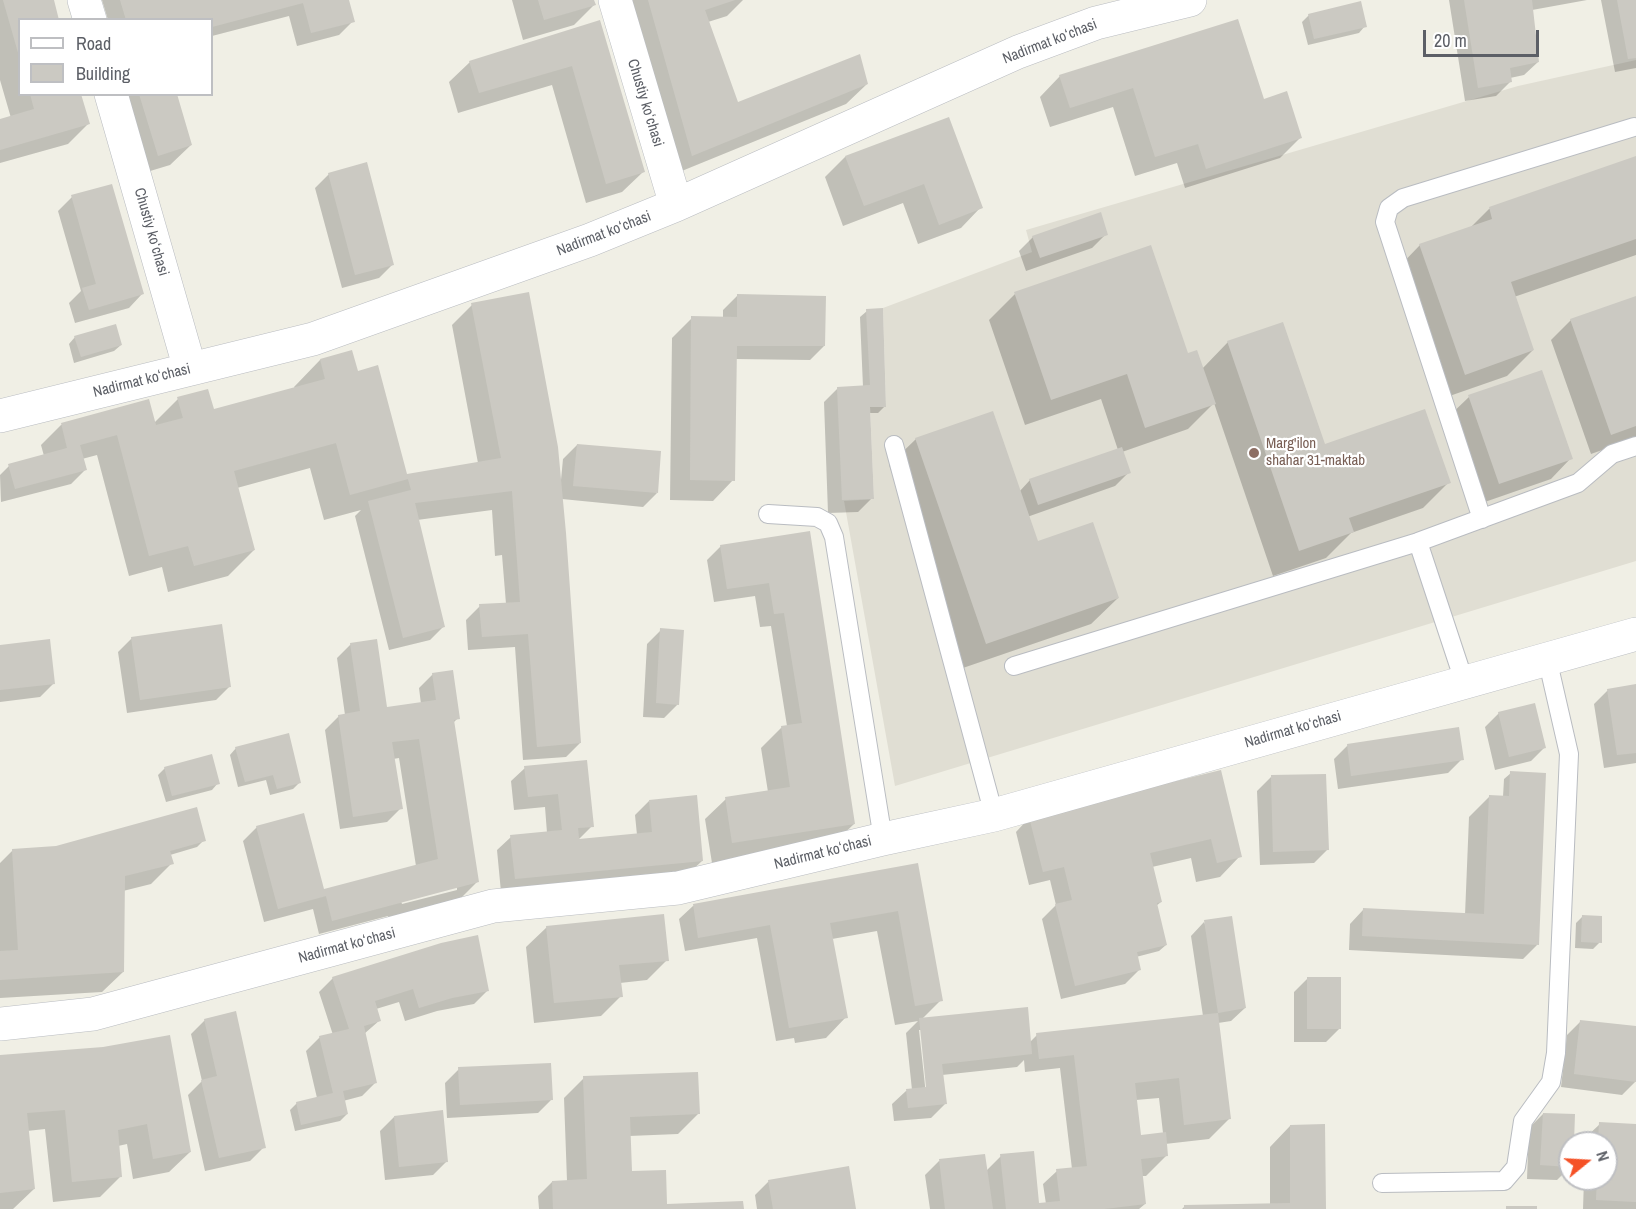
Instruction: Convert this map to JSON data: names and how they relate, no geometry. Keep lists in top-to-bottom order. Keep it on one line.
{"streets":{"street":["Nadirmat koʻchasi","Chustiy koʻchasi"]},"crossings":[["Nadirmat koʻchasi","Chustiy koʻchasi"]],"places":["Marg'ilon shahar 31-maktab"],"legend":["Road","Building"],"scale_bar":"20 m","north":"right"}
